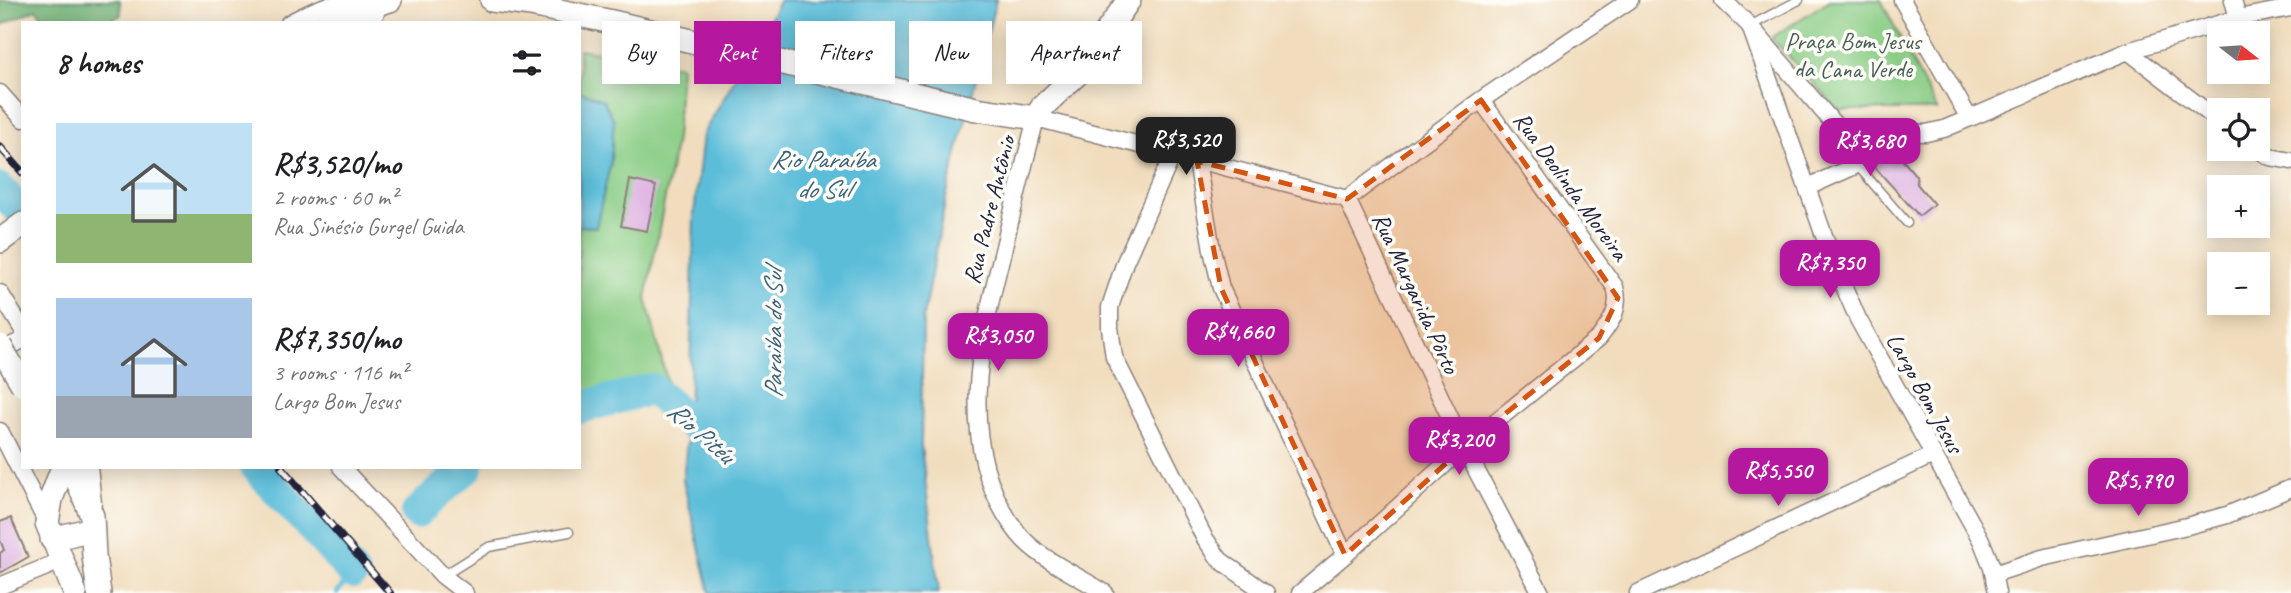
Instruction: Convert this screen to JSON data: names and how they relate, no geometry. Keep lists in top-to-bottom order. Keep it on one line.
{"streets":{"street":["Rua Deolinda Moreira","Rua Padre Antônio","Rua Margarida Pôrto","Largo Bom Jesus"]},"crossings":[["Rua Deolinda Moreira","Rua Margarida Pôrto"]],"water":["Rio Paraíba do Sul","Paraiba do Sul","Rio Pitéu"],"parks":["Praça Bom Jesus da Cana Verde"],"north":"right","page":{"map_buttons":["+","−"],"chip":["Buy","Rent","Filters","New","Apartment"],"heading":"8 homes","list":[{"name":"R$3,520/mo","note":"2 rooms · 60 m² · Rua Sinésio Gurgel Guida"},{"name":"R$7,350/mo","note":"3 rooms · 116 m² · Largo Bom Jesus"}],"price":["R$3,520","R$3,680","R$7,350","R$4,660","R$3,050","R$3,200","R$5,550","R$5,790"]}}
